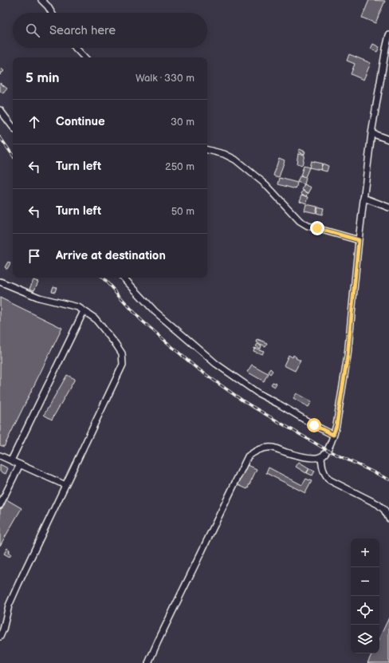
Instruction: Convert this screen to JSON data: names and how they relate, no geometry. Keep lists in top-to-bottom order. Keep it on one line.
{"page":{"search":"Search here","heading":["5 min","Walk · 330 m"],"list":[["Continue","30 m"],["Turn left","250 m"],["Turn left","50 m"],"Arrive at destination"],"map_buttons":["+","−"]}}
